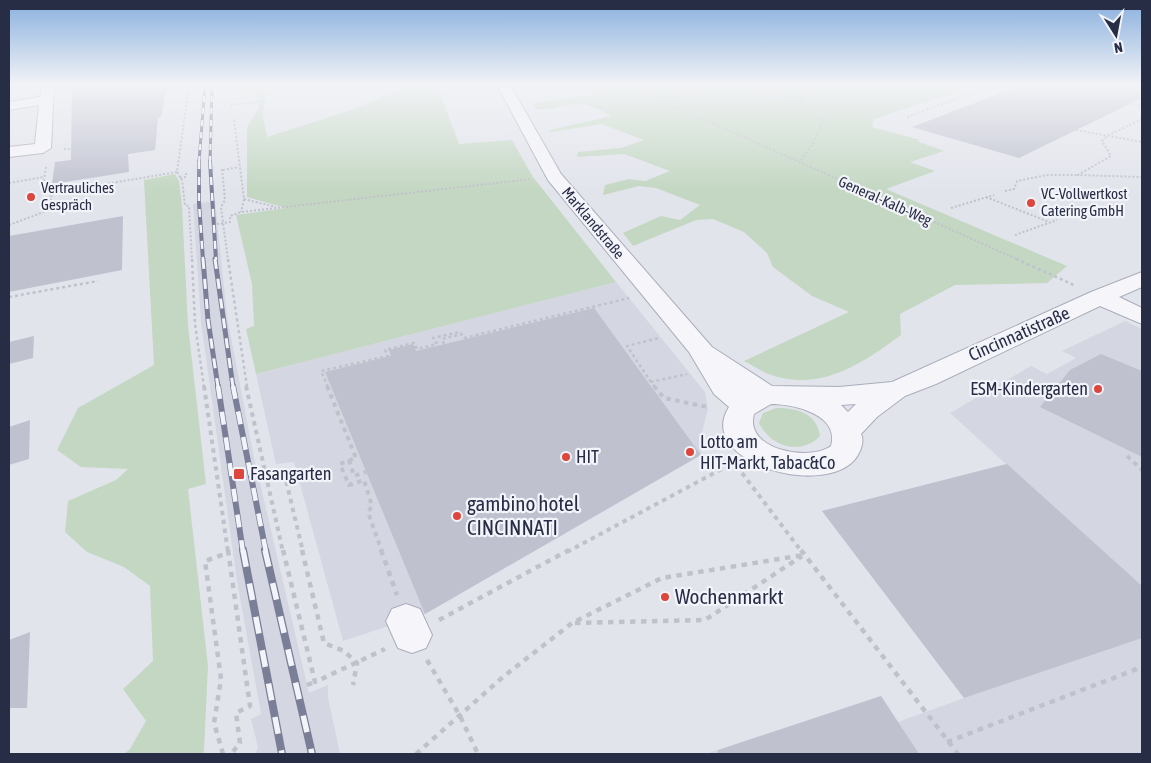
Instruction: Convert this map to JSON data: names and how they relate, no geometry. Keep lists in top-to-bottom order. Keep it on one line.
{"streets":{"street":["Marklandstraße","Cincinnatistraße"],"path":["General-Kalb-Weg"]},"crossings":[["General-Kalb-Weg","Cincinnatistraße"],["Marklandstraße","Cincinnatistraße"]],"places":{"other":["Vertrauliches Gespräch","VC-Vollwertkost Catering GmbH","ESM-Kindergarten","Lotto am HIT-Markt, Tabac&Co","HIT","gambino hotel CINCINNATI","Wochenmarkt"],"transit":["Fasangarten"]},"north":"bottom"}
